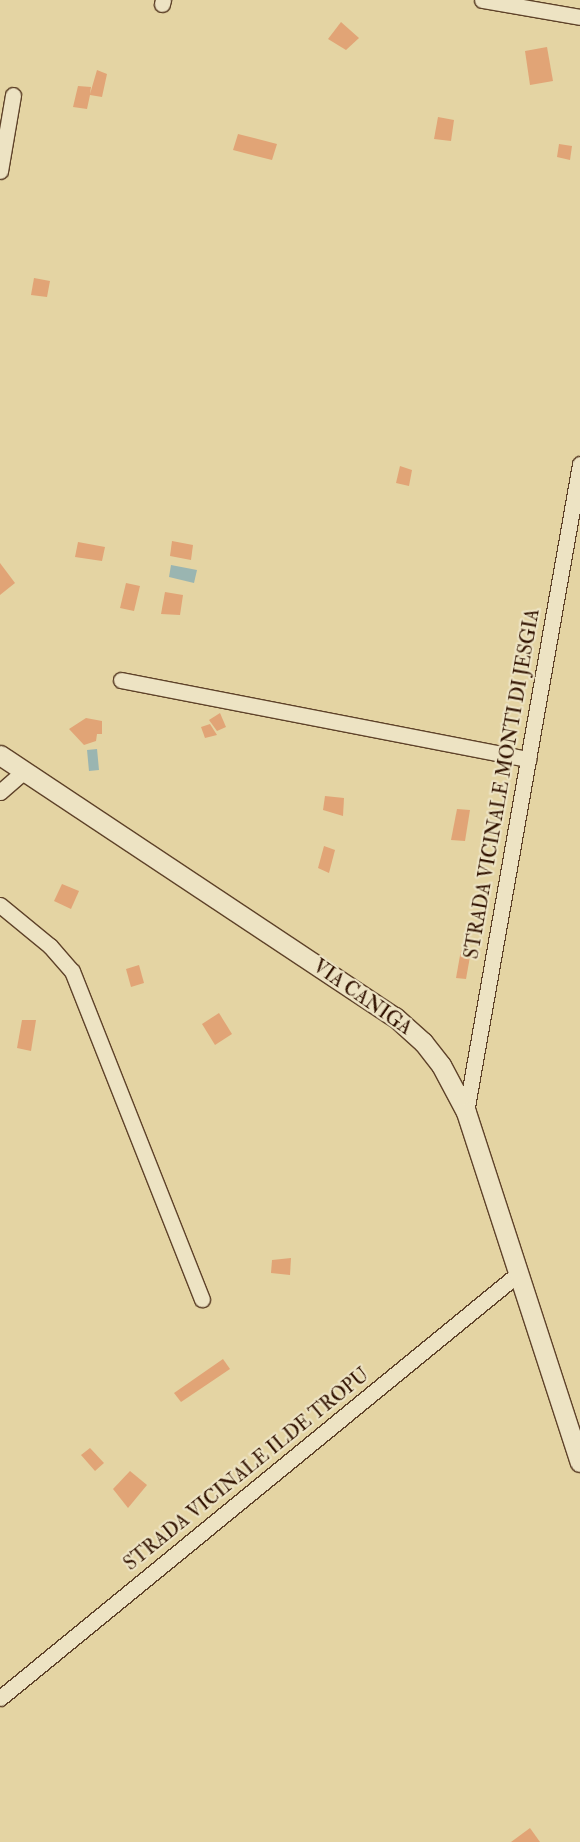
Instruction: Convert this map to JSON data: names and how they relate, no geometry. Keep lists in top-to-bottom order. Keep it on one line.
{"streets":{"street":["STRADA VICINALE MONTI DI JESGIA","VIA CANIGA","STRADA VICINALE ILDE TROPU"]},"crossings":[["STRADA VICINALE MONTI DI JESGIA","VIA CANIGA"],["VIA CANIGA","STRADA VICINALE ILDE TROPU"]]}
